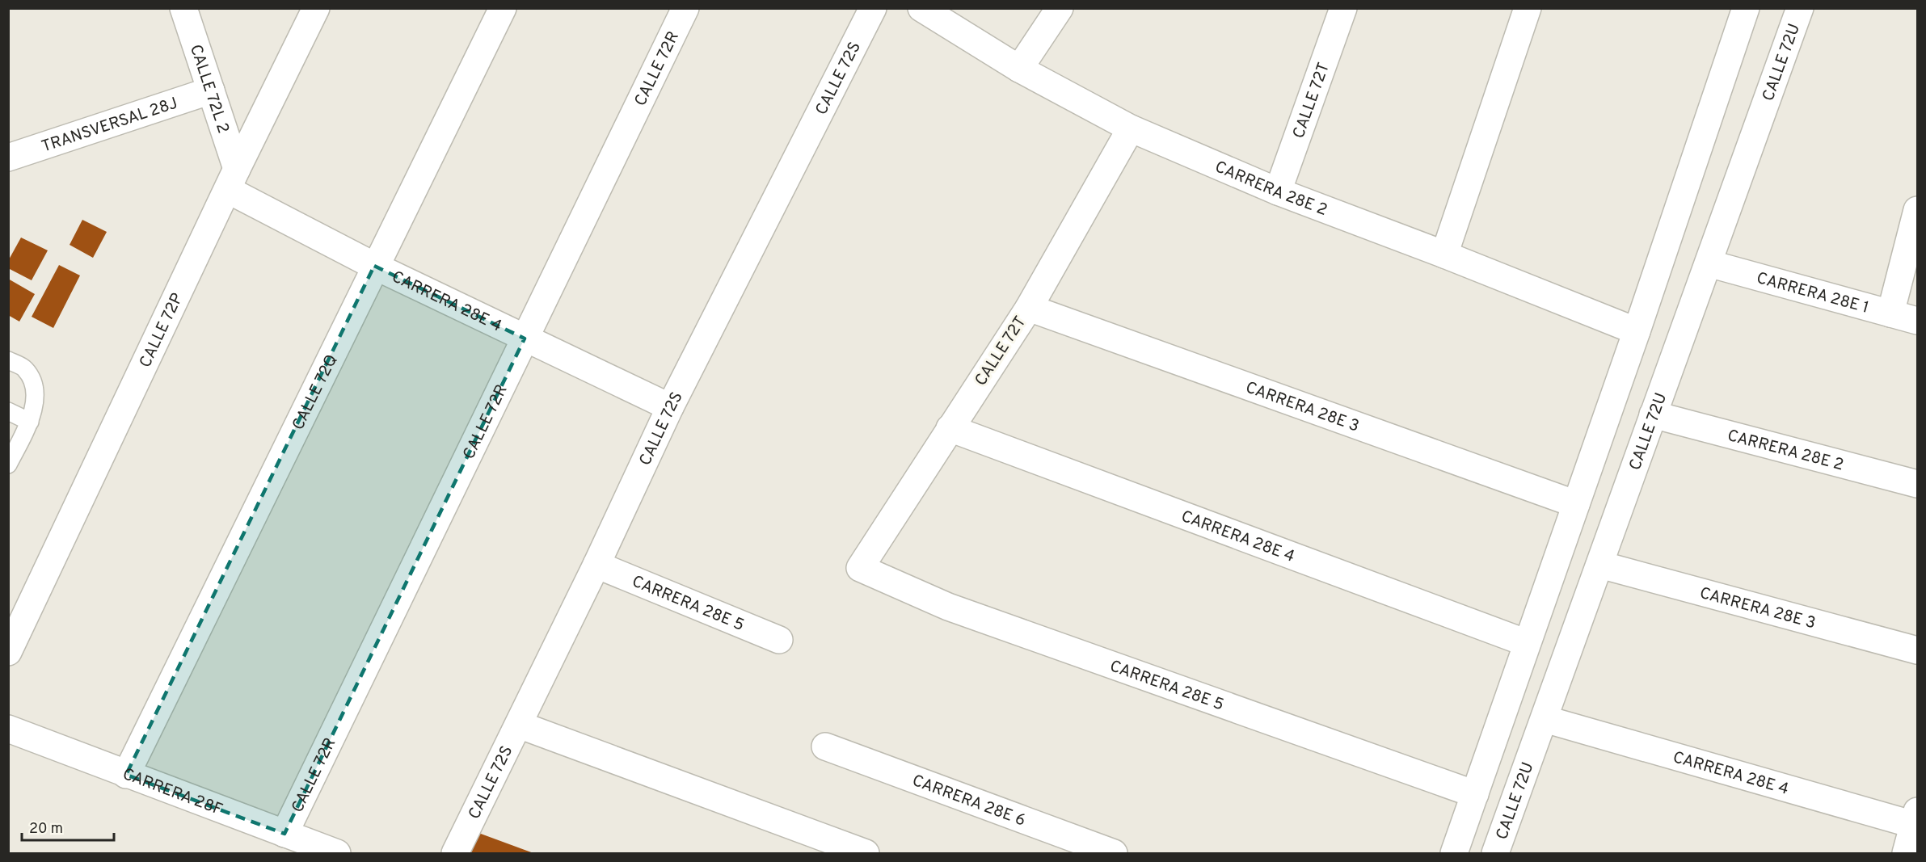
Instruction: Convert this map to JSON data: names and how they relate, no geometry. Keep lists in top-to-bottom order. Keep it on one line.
{"streets":{"street":["CALLE 72U","CALLE 72R","CALLE 72S","CALLE 72L 2","CALLE 72T","TRANSVERSAL 28J","CARRERA 28E 2","CARRERA 28E 1","CARRERA 28E 4","CALLE 72P","CALLE 72Q","CARRERA 28E 3","CARRERA 28E 5","CARRERA 28F","CARRERA 28E 6"]},"crossings":[["CALLE 72U","CARRERA 28E 2"],["CALLE 72U","CARRERA 28E 1"],["CALLE 72U","CARRERA 28E 4"],["CALLE 72U","CARRERA 28E 3"],["CALLE 72R","CARRERA 28E 4"],["CALLE 72R","CARRERA 28F"],["CALLE 72S","CARRERA 28E 4"],["CALLE 72S","CARRERA 28E 5"],["CALLE 72L 2","TRANSVERSAL 28J"],["CALLE 72L 2","CARRERA 28E 4"],["CALLE 72L 2","CALLE 72P"],["CALLE 72T","CARRERA 28E 2"],["CALLE 72T","CARRERA 28E 4"],["CALLE 72T","CARRERA 28E 3"],["CALLE 72T","CARRERA 28E 5"],["CARRERA 28E 4","CALLE 72P"],["CARRERA 28E 4","CALLE 72Q"],["CALLE 72Q","CARRERA 28F"]],"scale_bar":"20 m"}
